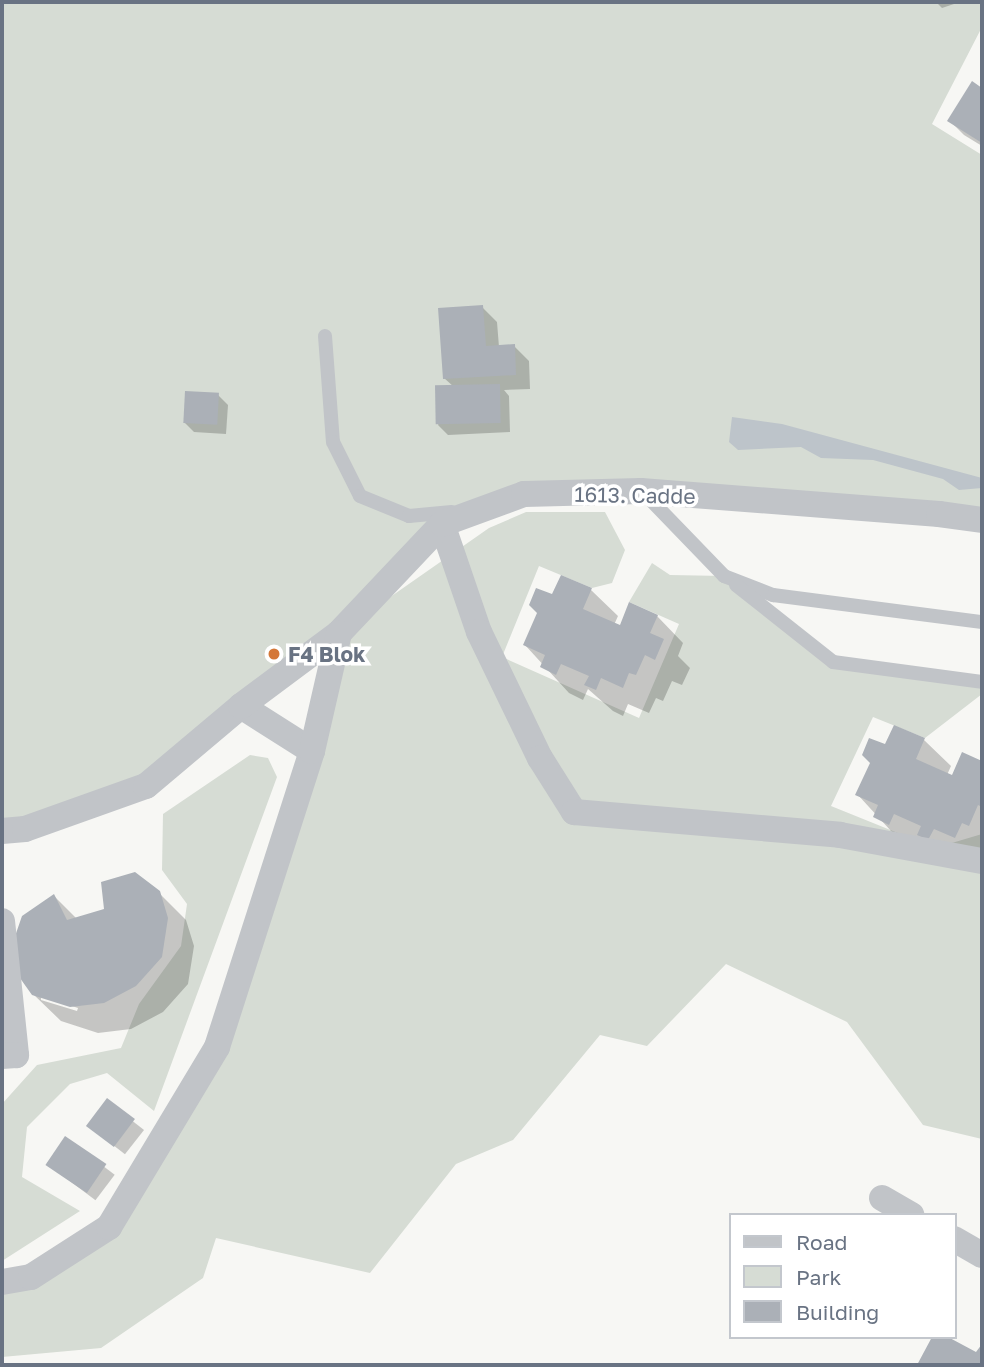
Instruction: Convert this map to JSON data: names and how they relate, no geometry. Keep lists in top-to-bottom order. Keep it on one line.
{"streets":{"street":["1613. Cadde"]},"places":["F4 Blok"],"legend":["Road","Park","Building"]}
